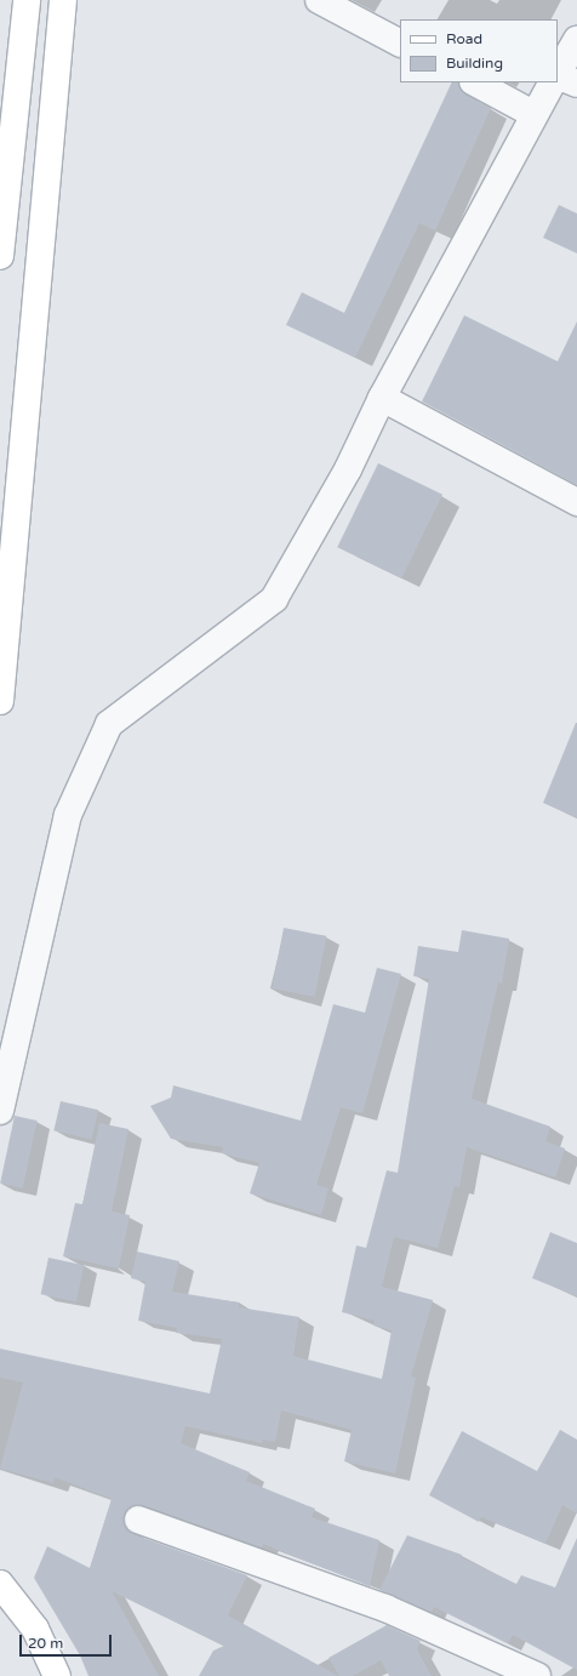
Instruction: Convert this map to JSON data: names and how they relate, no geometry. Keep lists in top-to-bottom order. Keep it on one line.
{"legend":["Road","Building"],"scale_bar":"20 m"}
